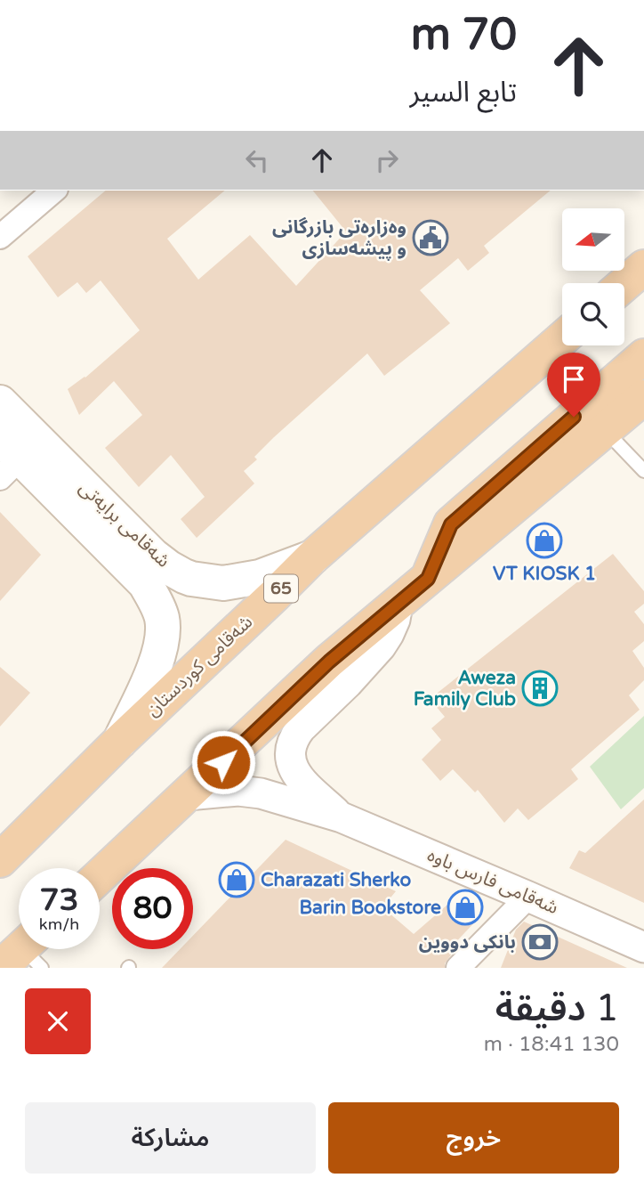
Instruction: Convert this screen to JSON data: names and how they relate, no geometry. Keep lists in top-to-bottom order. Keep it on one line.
{"streets":{"highway":["65","شەقامی کوردستان"],"main road":["شەقامی برایەتی"],"street":["شەقامی فارس باوە"]},"crossings":[["شەقامی برایەتی","شەقامی کوردستان"]],"places":{"public building":["وەزارەتی بازرگانی و پیشەسازی"],"shop":["VT KIOSK 1","Charazati Sherko","Barin Bookstore"],"building":["Aweza Family Club"],"bank":["بانکی دووین"]},"north":"left","page":{"turn":["70 m","تابع السير"],"speed":"73 km/h","limit":"80","heading":["1 دقيقة","130 m · 18:41"],"buttons":["خروج","مشاركة"]}}
